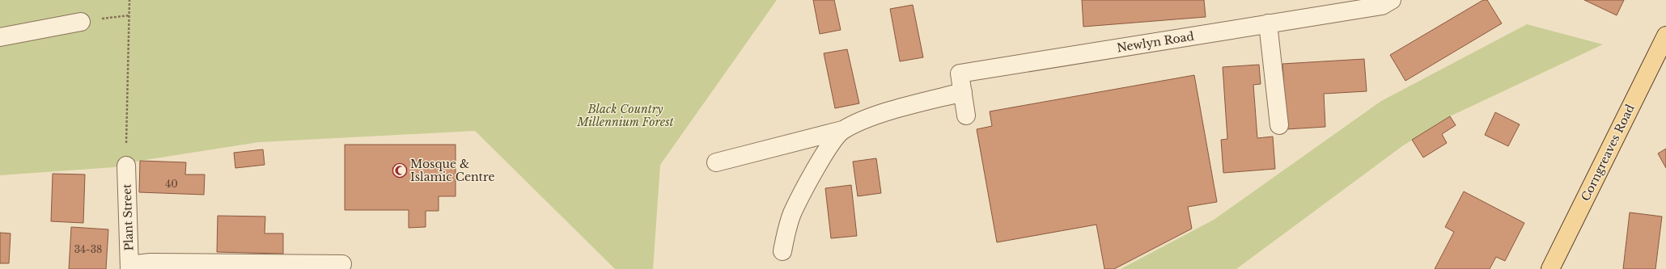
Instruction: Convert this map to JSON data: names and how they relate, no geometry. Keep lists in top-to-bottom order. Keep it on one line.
{"streets":{"main road":["Corngreaves Road"],"street":["Newlyn Road","Plant Street"]},"parks":["Black Country Millennium Forest"],"places":{"mosque":["Mosque & Islamic Centre"]},"house_numbers":["40","34-38"]}
